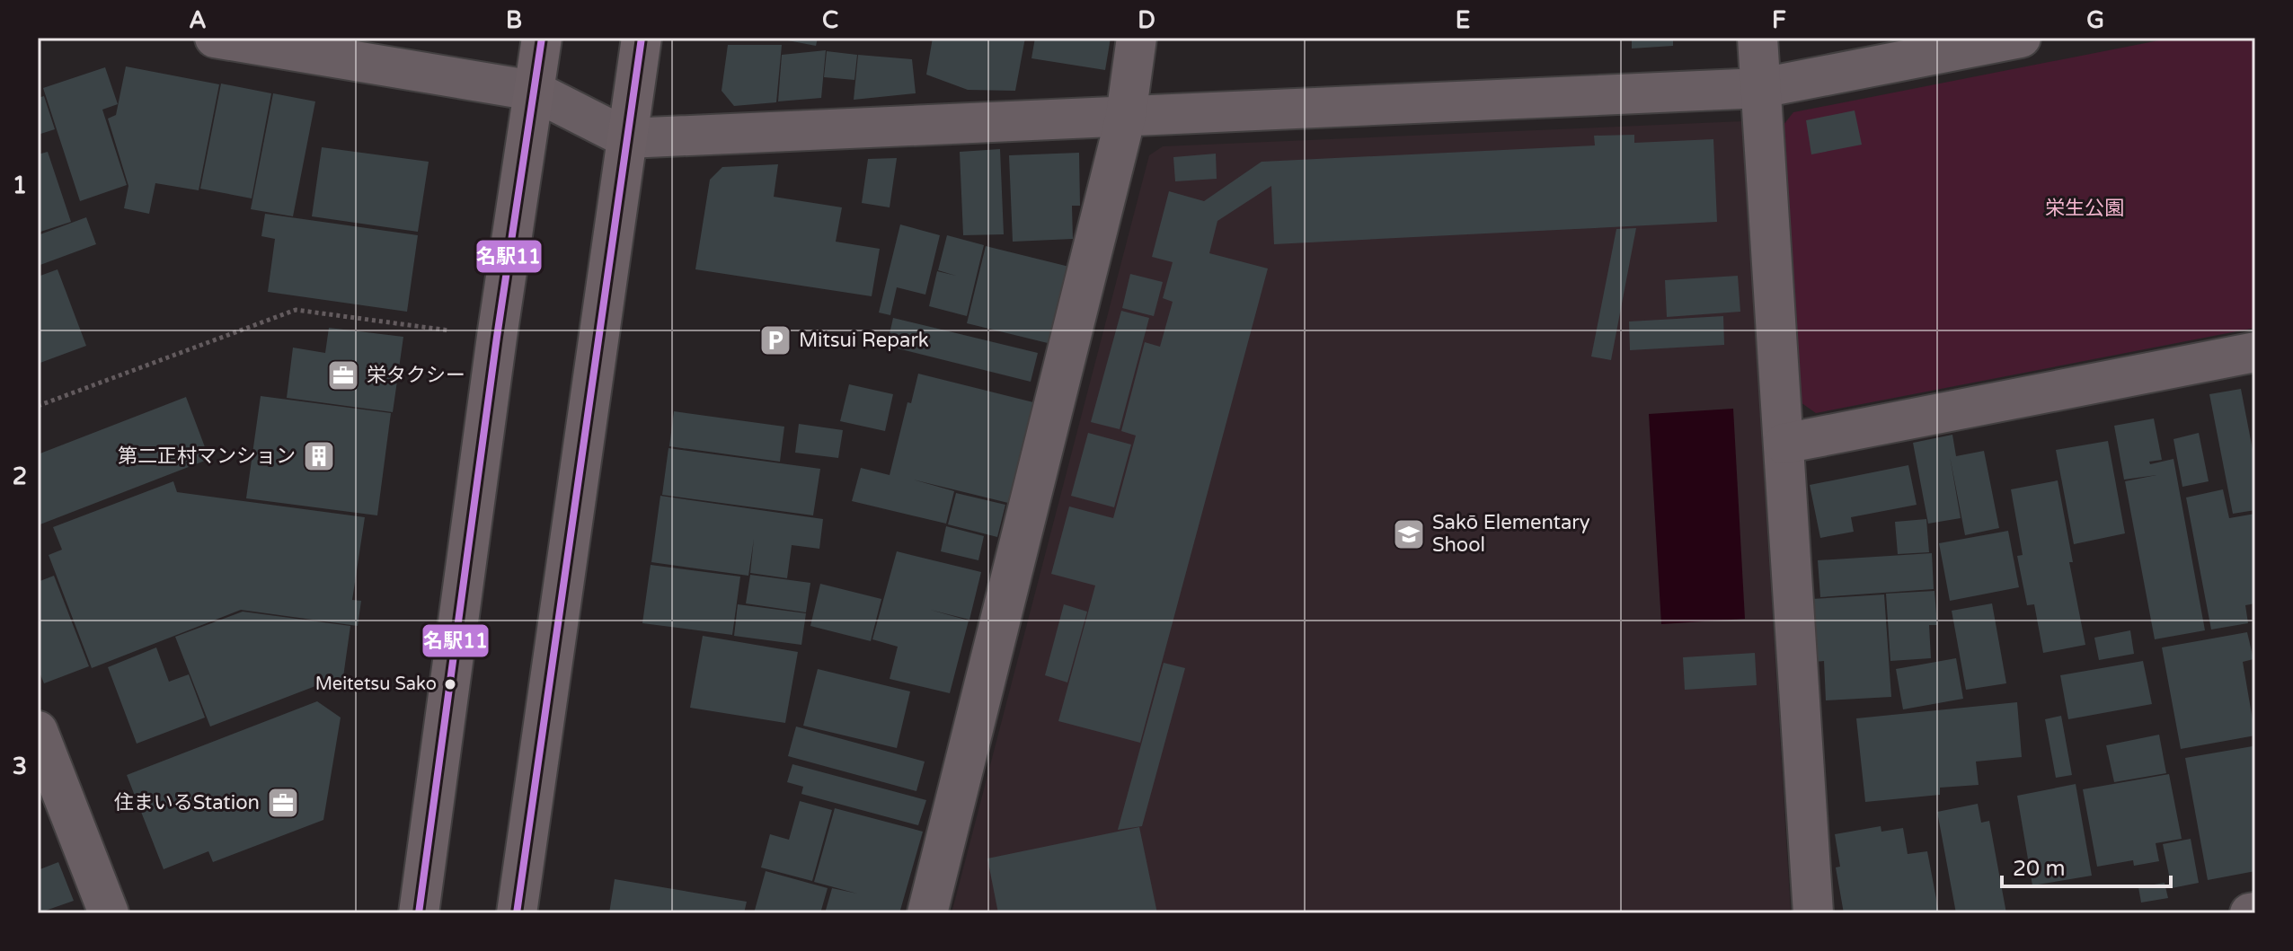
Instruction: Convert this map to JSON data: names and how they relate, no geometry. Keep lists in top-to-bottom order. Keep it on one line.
{"parks":["栄生公園"],"places":{"parking":["Mitsui Repark"],"office":["栄タクシー","住まいるStation"],"building":["第二正村マンション"],"school or university":["Sakō Elementary Shool"],"other":["Meitetsu Sako"]},"lines":["transit line 名駅11"],"scale_bar":"20 m","grid":{"columns":["A","B","C","D","E","F","G"],"rows":["1","2","3"]}}
